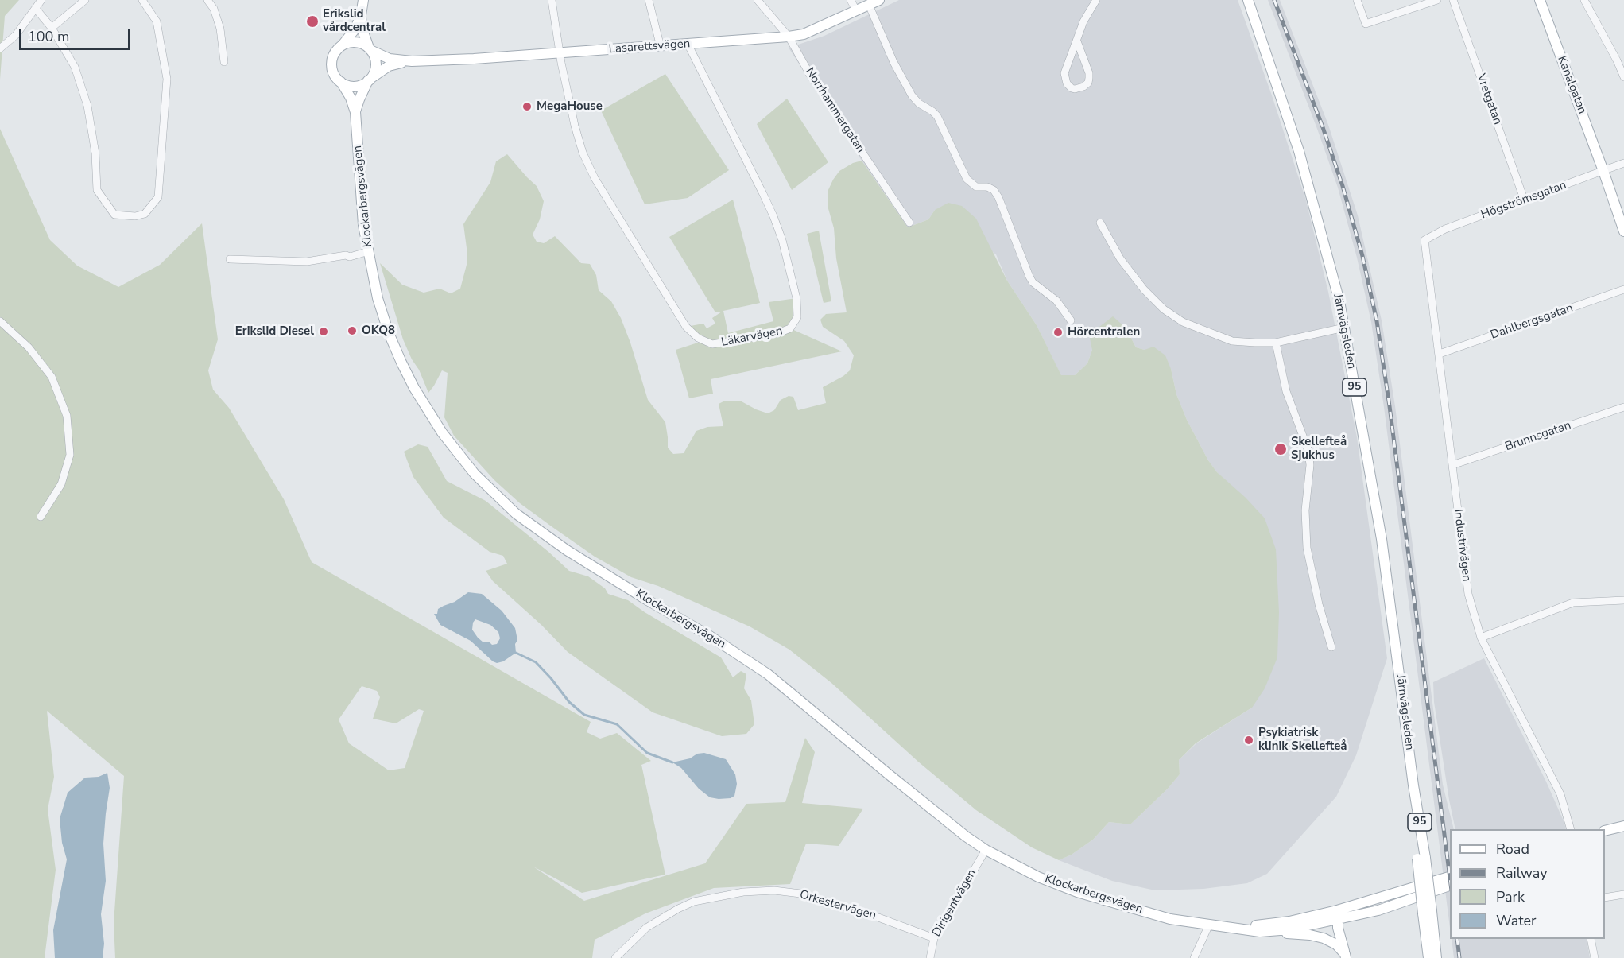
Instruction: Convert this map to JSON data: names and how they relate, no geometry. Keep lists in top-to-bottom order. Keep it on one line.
{"streets":{"main road":["Lasarettsvägen","Kanalgatan","Klockarbergsvägen","Järnvägsleden","95"],"street":["Vretgatan","Norrhammargatan","Högströmsgatan","Dahlbergsgatan","Läkarvägen","Brunnsgatan","Industrivägen","Dirigentvägen","Orkestervägen"]},"crossings":[["Lasarettsvägen","Norrhammargatan"],["Lasarettsvägen","Klockarbergsvägen"],["Lasarettsvägen","Läkarvägen"],["Kanalgatan","Högströmsgatan"],["Vretgatan","Högströmsgatan"],["Klockarbergsvägen","Dirigentvägen"],["Högströmsgatan","Industrivägen"],["Dahlbergsgatan","Industrivägen"],["Brunnsgatan","Industrivägen"],["Dirigentvägen","Orkestervägen"]],"places":["Erikslid vårdcentral","MegaHouse","OKQ8","Erikslid Diesel","Hörcentralen","Skellefteå Sjukhus","Psykiatrisk klinik Skellefteå"],"legend":["Road","Railway","Park","Water"],"scale_bar":"100 m"}
